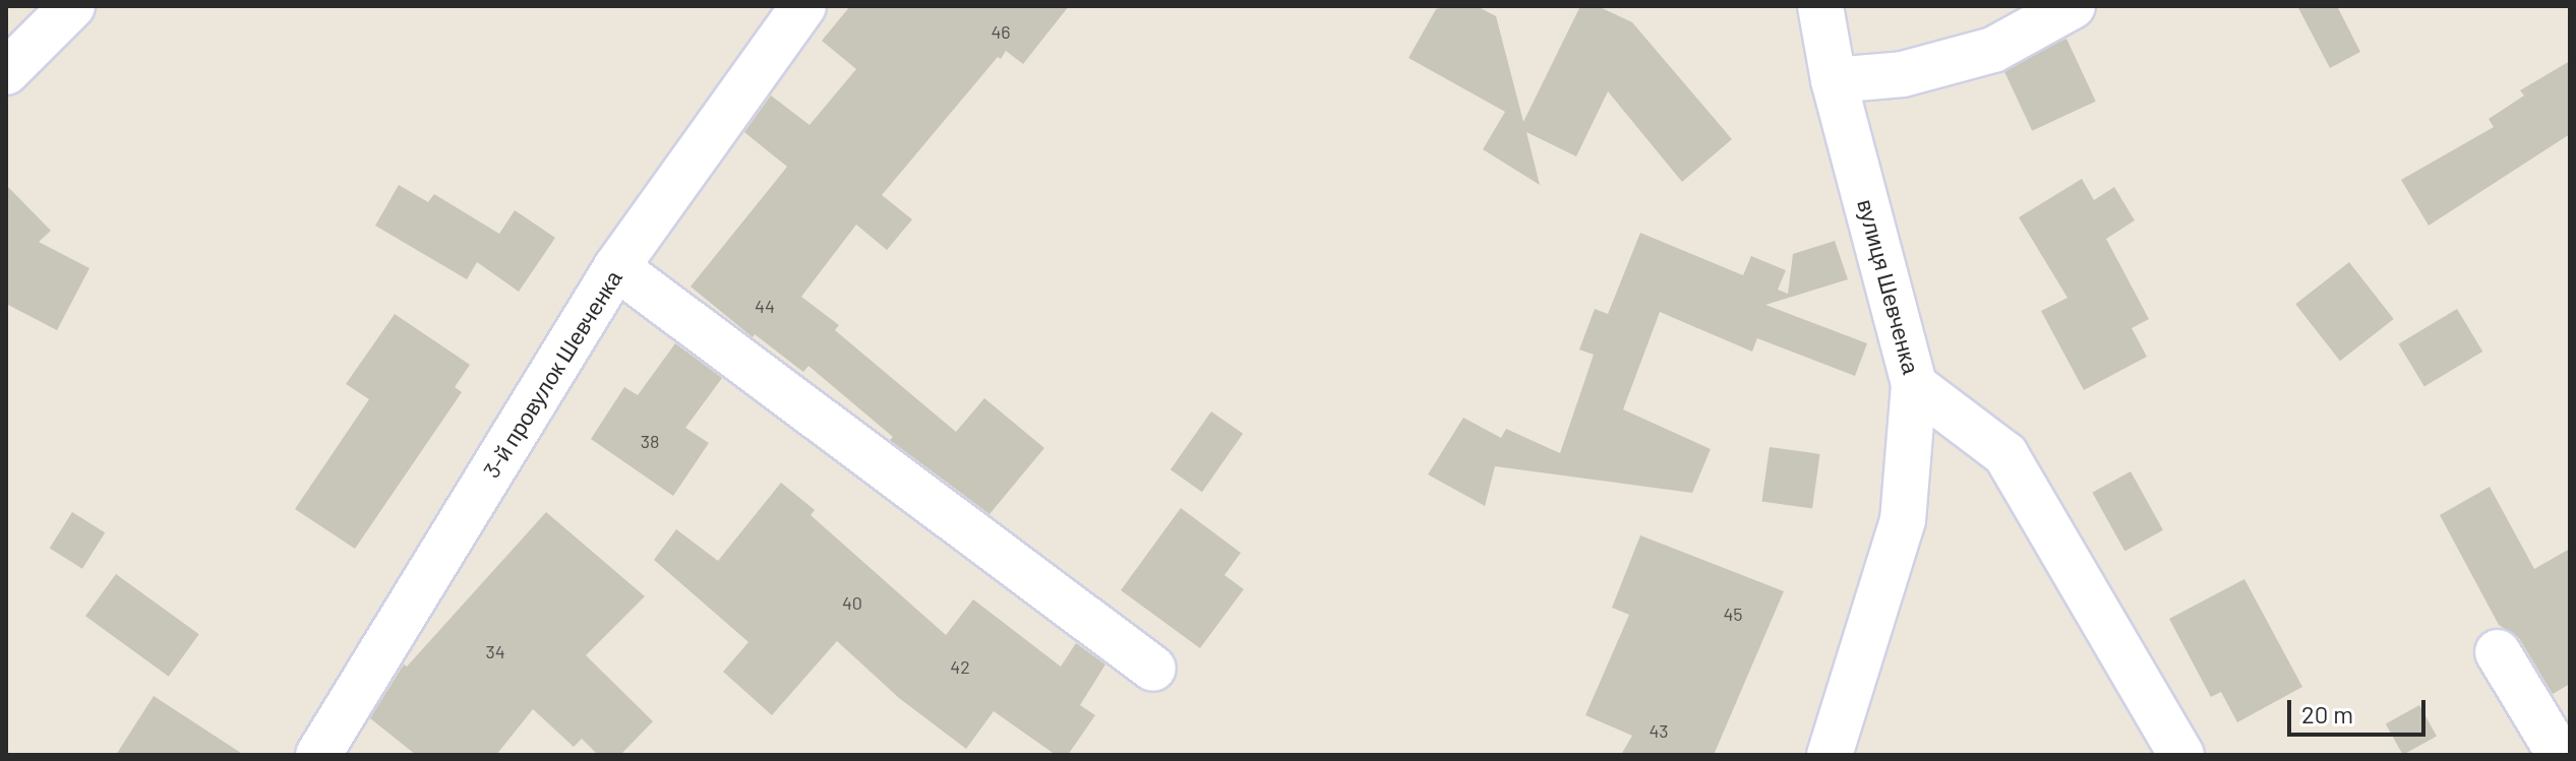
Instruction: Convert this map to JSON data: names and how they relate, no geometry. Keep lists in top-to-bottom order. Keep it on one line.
{"streets":{"street":["вулиця Шевченка","3-й провулок Шевченка"]},"house_numbers":["46","44","38","40","45","34","42","43"],"scale_bar":"20 m"}
